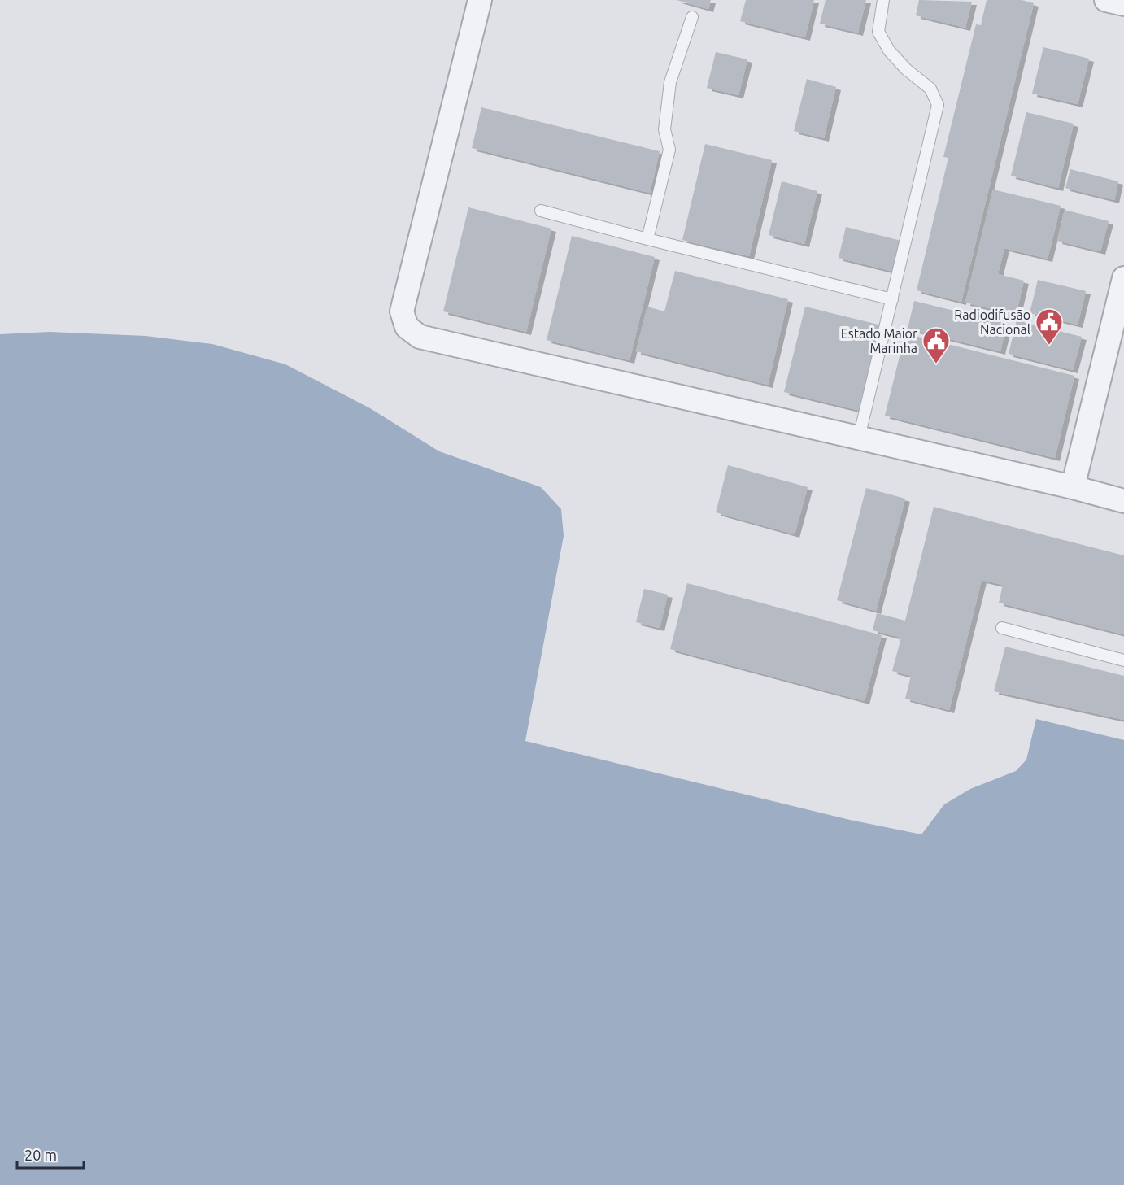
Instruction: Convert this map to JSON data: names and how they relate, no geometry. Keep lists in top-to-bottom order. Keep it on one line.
{"places":{"public building":["Radiodifusão Nacional","Estado Maior Marinha"]},"scale_bar":"20 m"}
